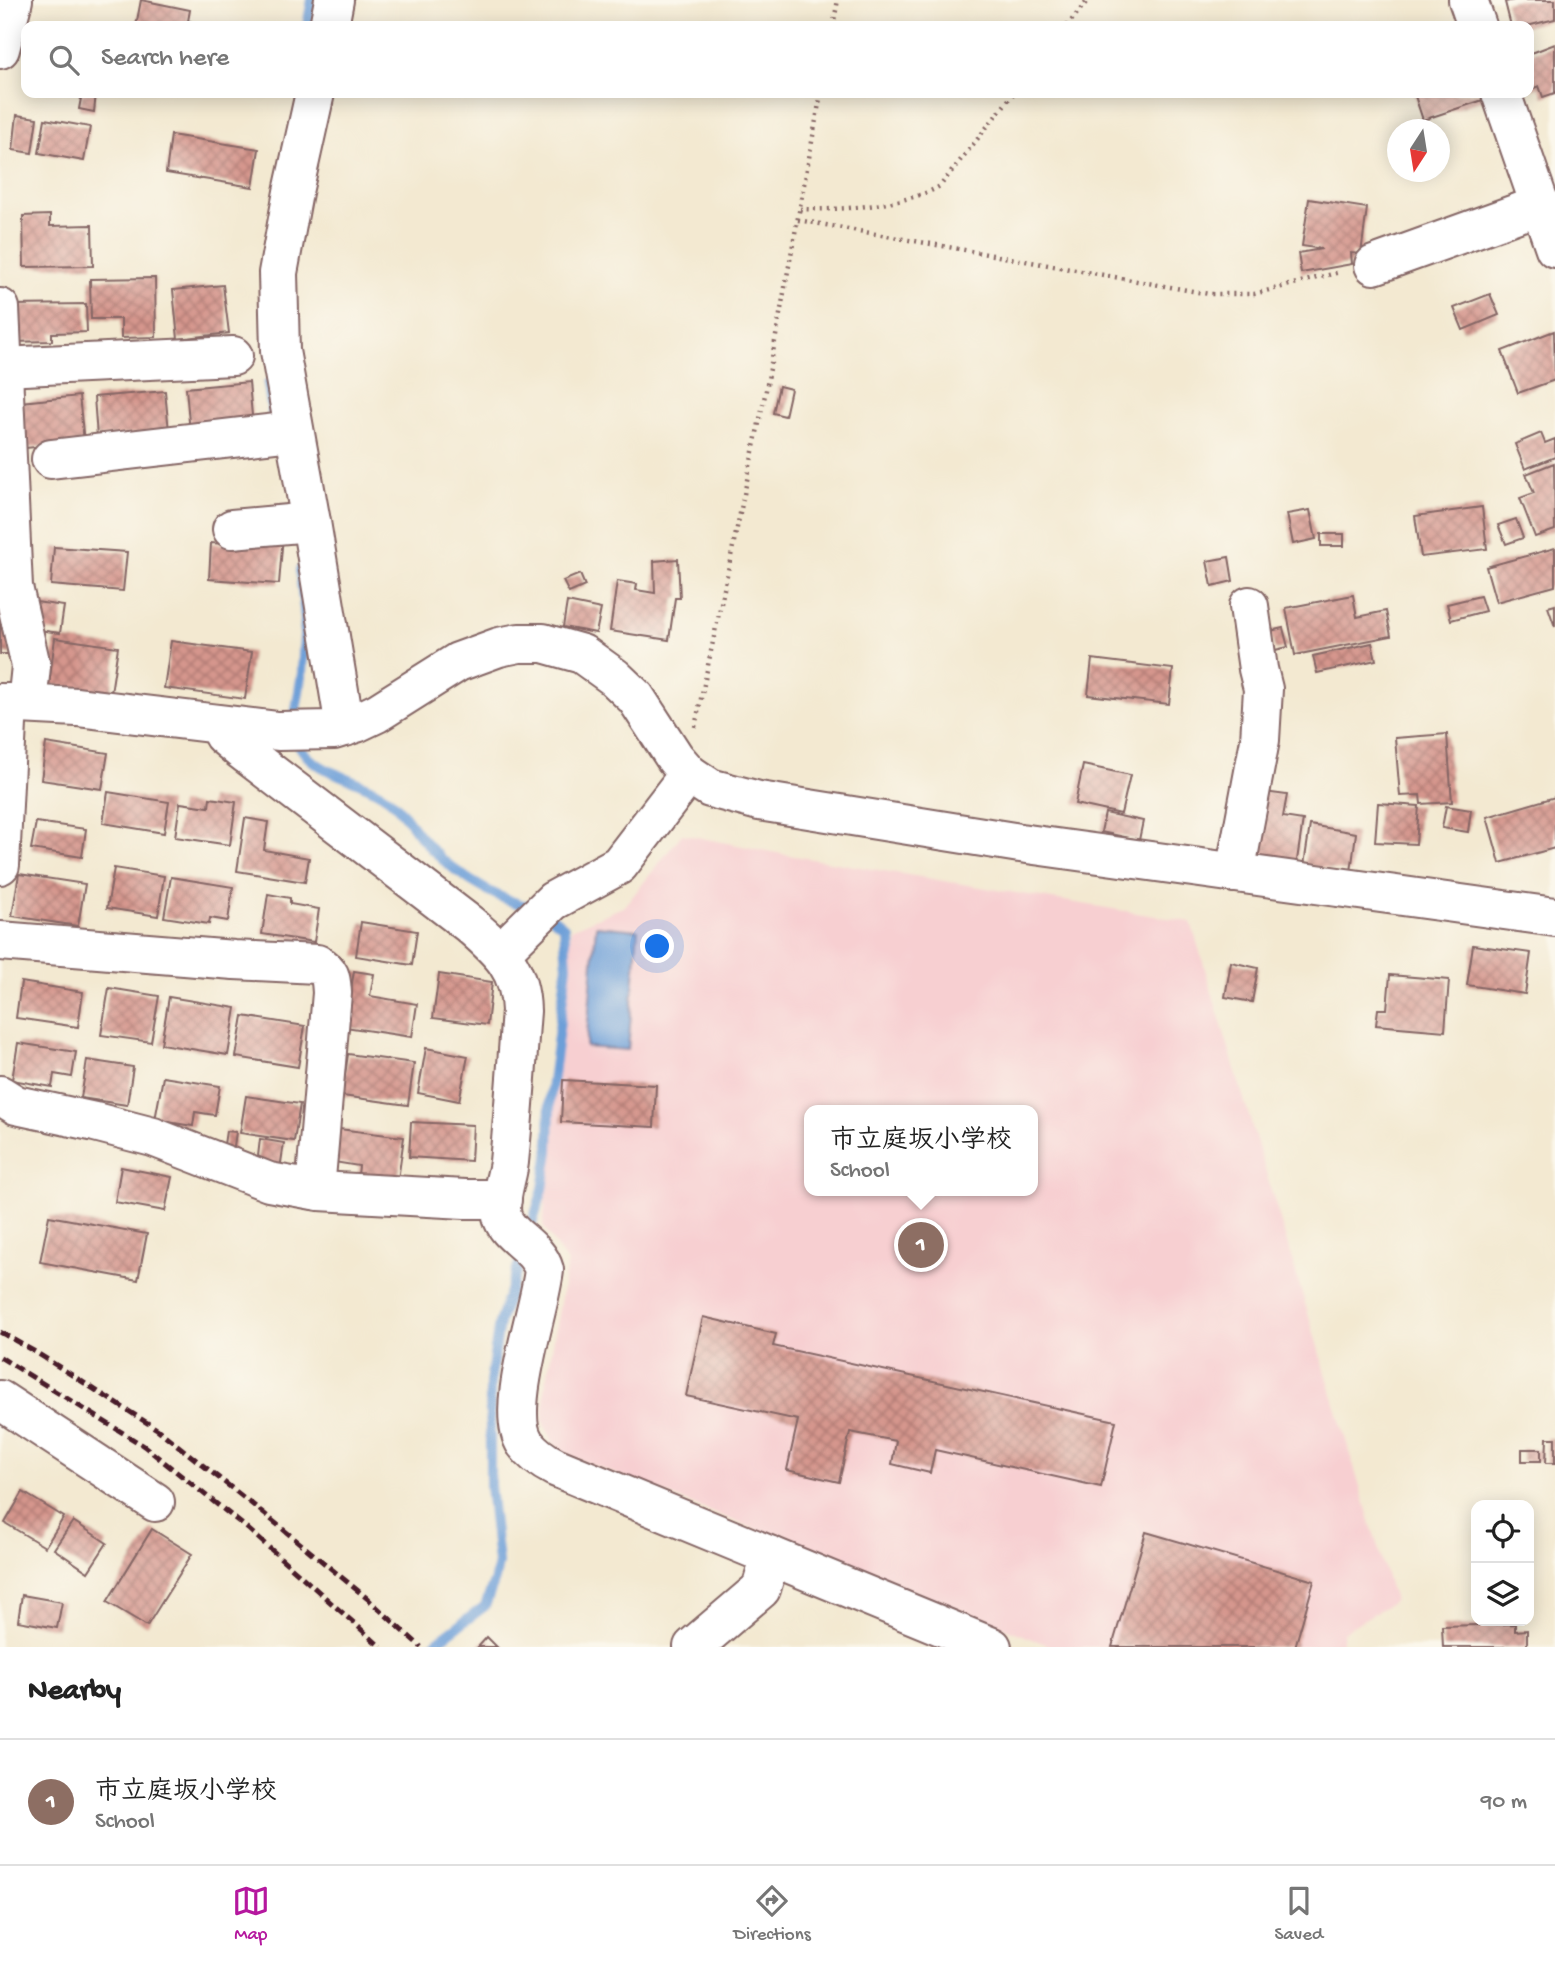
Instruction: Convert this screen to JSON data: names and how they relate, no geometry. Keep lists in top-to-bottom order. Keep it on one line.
{"north":"bottom","page":{"search":"Search here","popup":["市立庭坂小学校","School"],"pins":"1","heading":"Nearby","list":[{"mark":"1","name":"市立庭坂小学校","note":"School","value":"90 m"}],"nav":["Map","Directions","Saved"]}}
